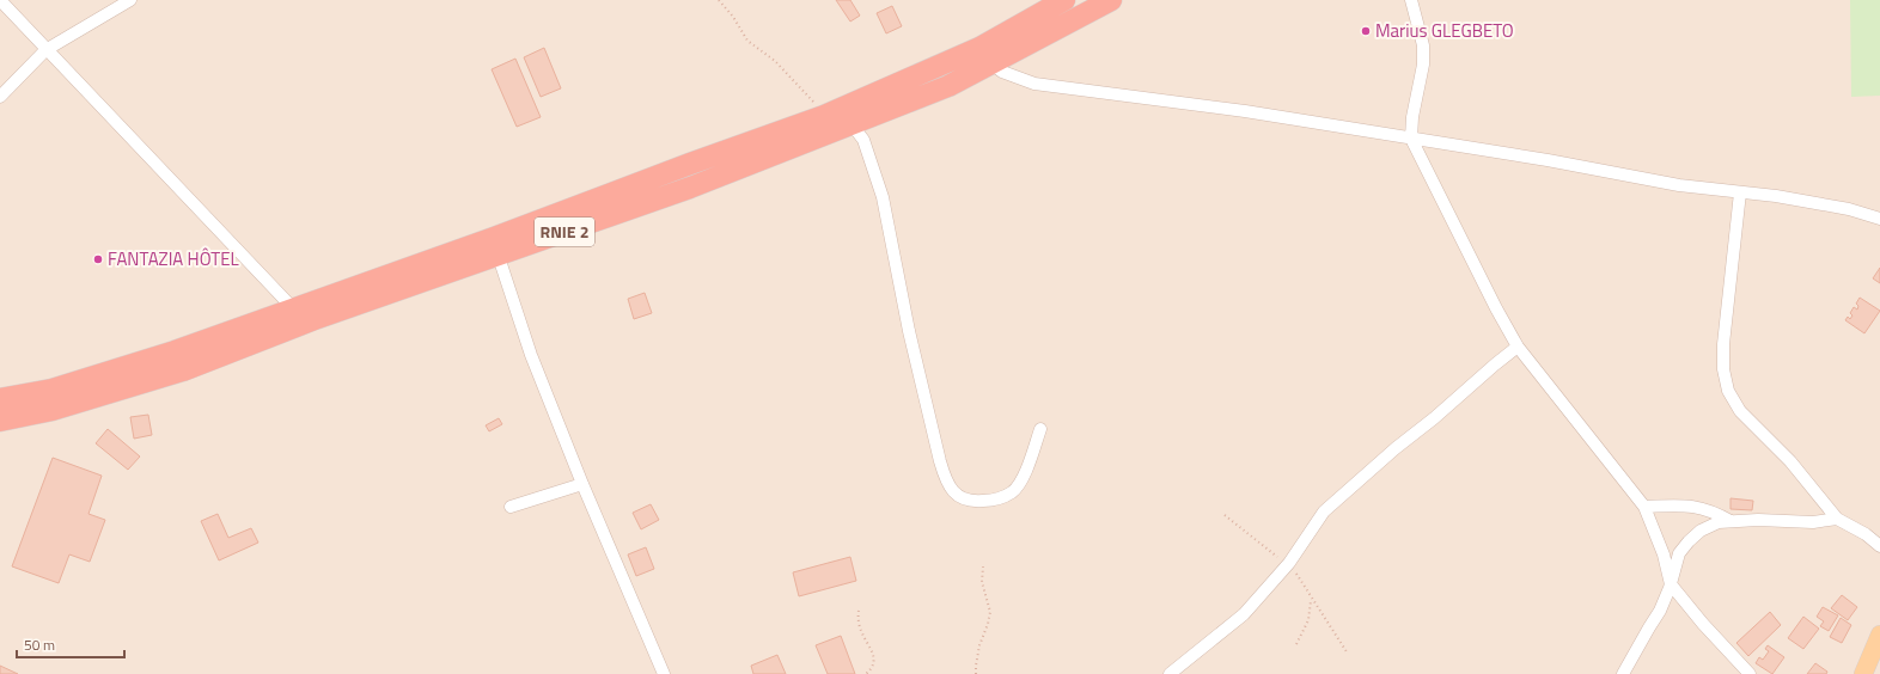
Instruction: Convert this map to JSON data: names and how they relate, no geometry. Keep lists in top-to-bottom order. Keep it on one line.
{"streets":{"highway":["RNIE 2"]},"places":["Marius GLEGBETO","FANTAZIA HÔTEL"],"scale_bar":"50 m"}
